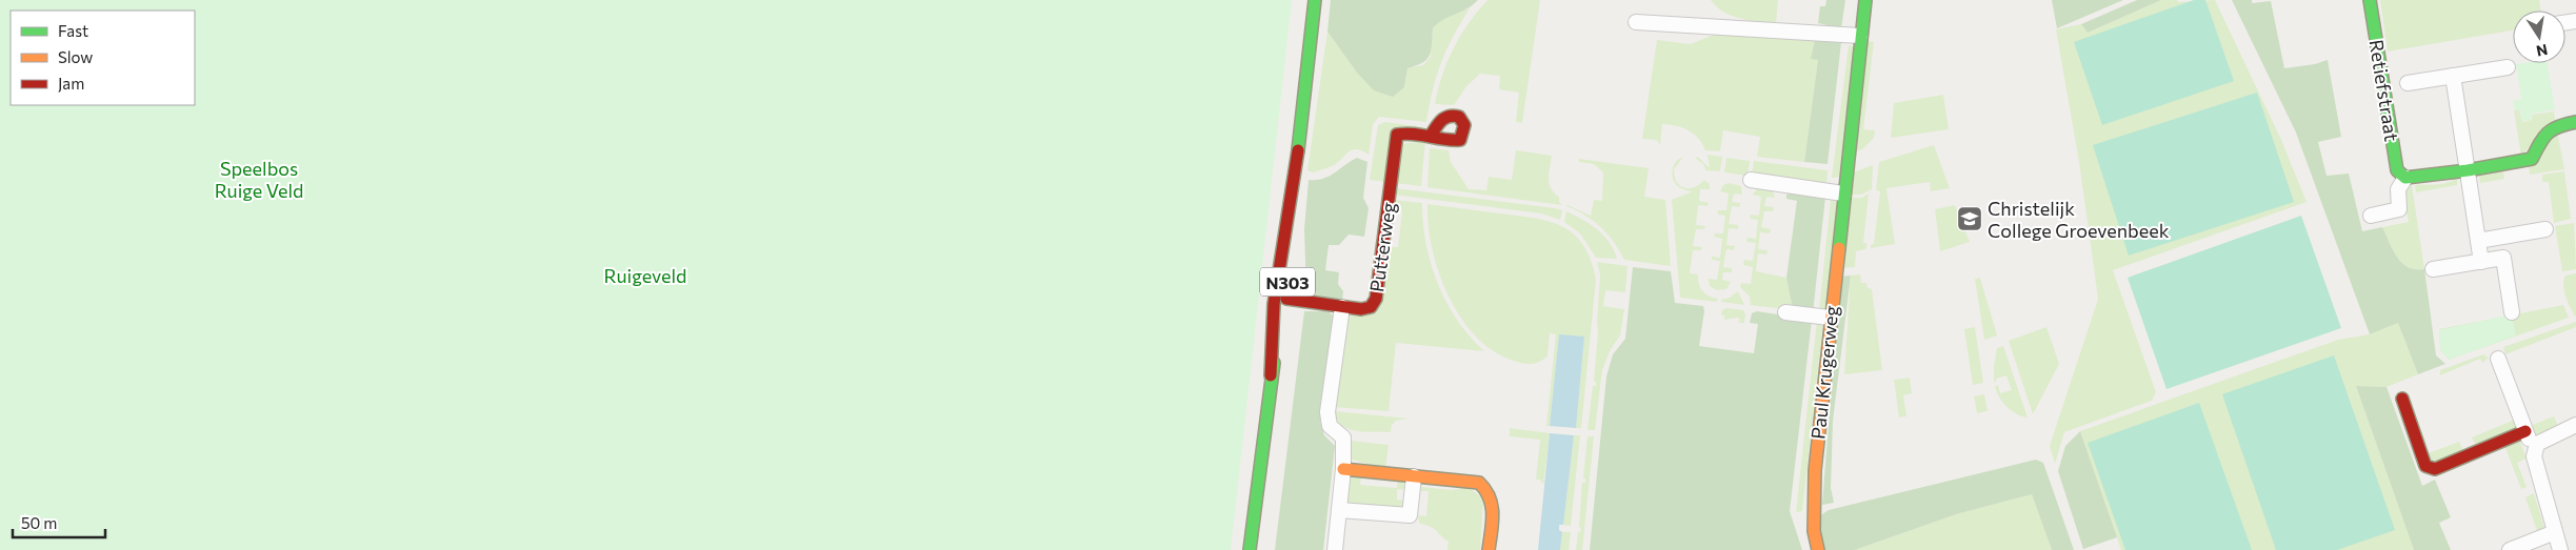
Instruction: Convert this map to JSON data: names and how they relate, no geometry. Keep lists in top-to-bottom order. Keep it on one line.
{"streets":{"street":["Retiefstraat","Putterweg","N303","Paul Krugerweg"]},"crossings":[["Putterweg","N303"]],"parks":["Speelbos Ruige Veld","Ruigeveld"],"places":{"school or university":["Christelijk College Groevenbeek"]},"legend":["Fast","Slow","Jam"],"scale_bar":"50 m","north":"bottom"}
